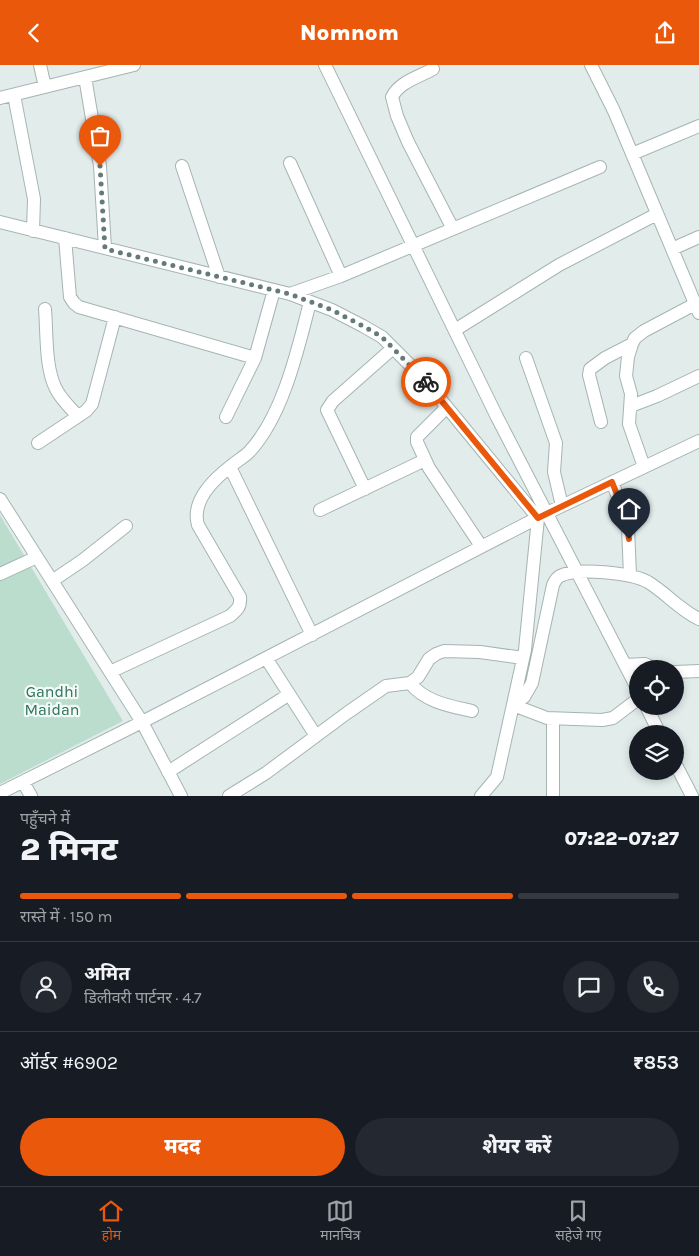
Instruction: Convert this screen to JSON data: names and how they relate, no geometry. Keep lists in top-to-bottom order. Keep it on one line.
{"parks":["Gandhi Maidan"],"page":{"header":"Nomnom","heading":["2 मिनट","पहुँचने में","07:22–07:27"],"panel":["अमित","डिलीवरी पार्टनर · 4.7","ऑर्डर #6902","₹853"],"bar":"रास्ते में · 150 m","buttons":["मदद","शेयर करें"],"tabs":["होम","मानचित्र","सहेजे गए"]}}
